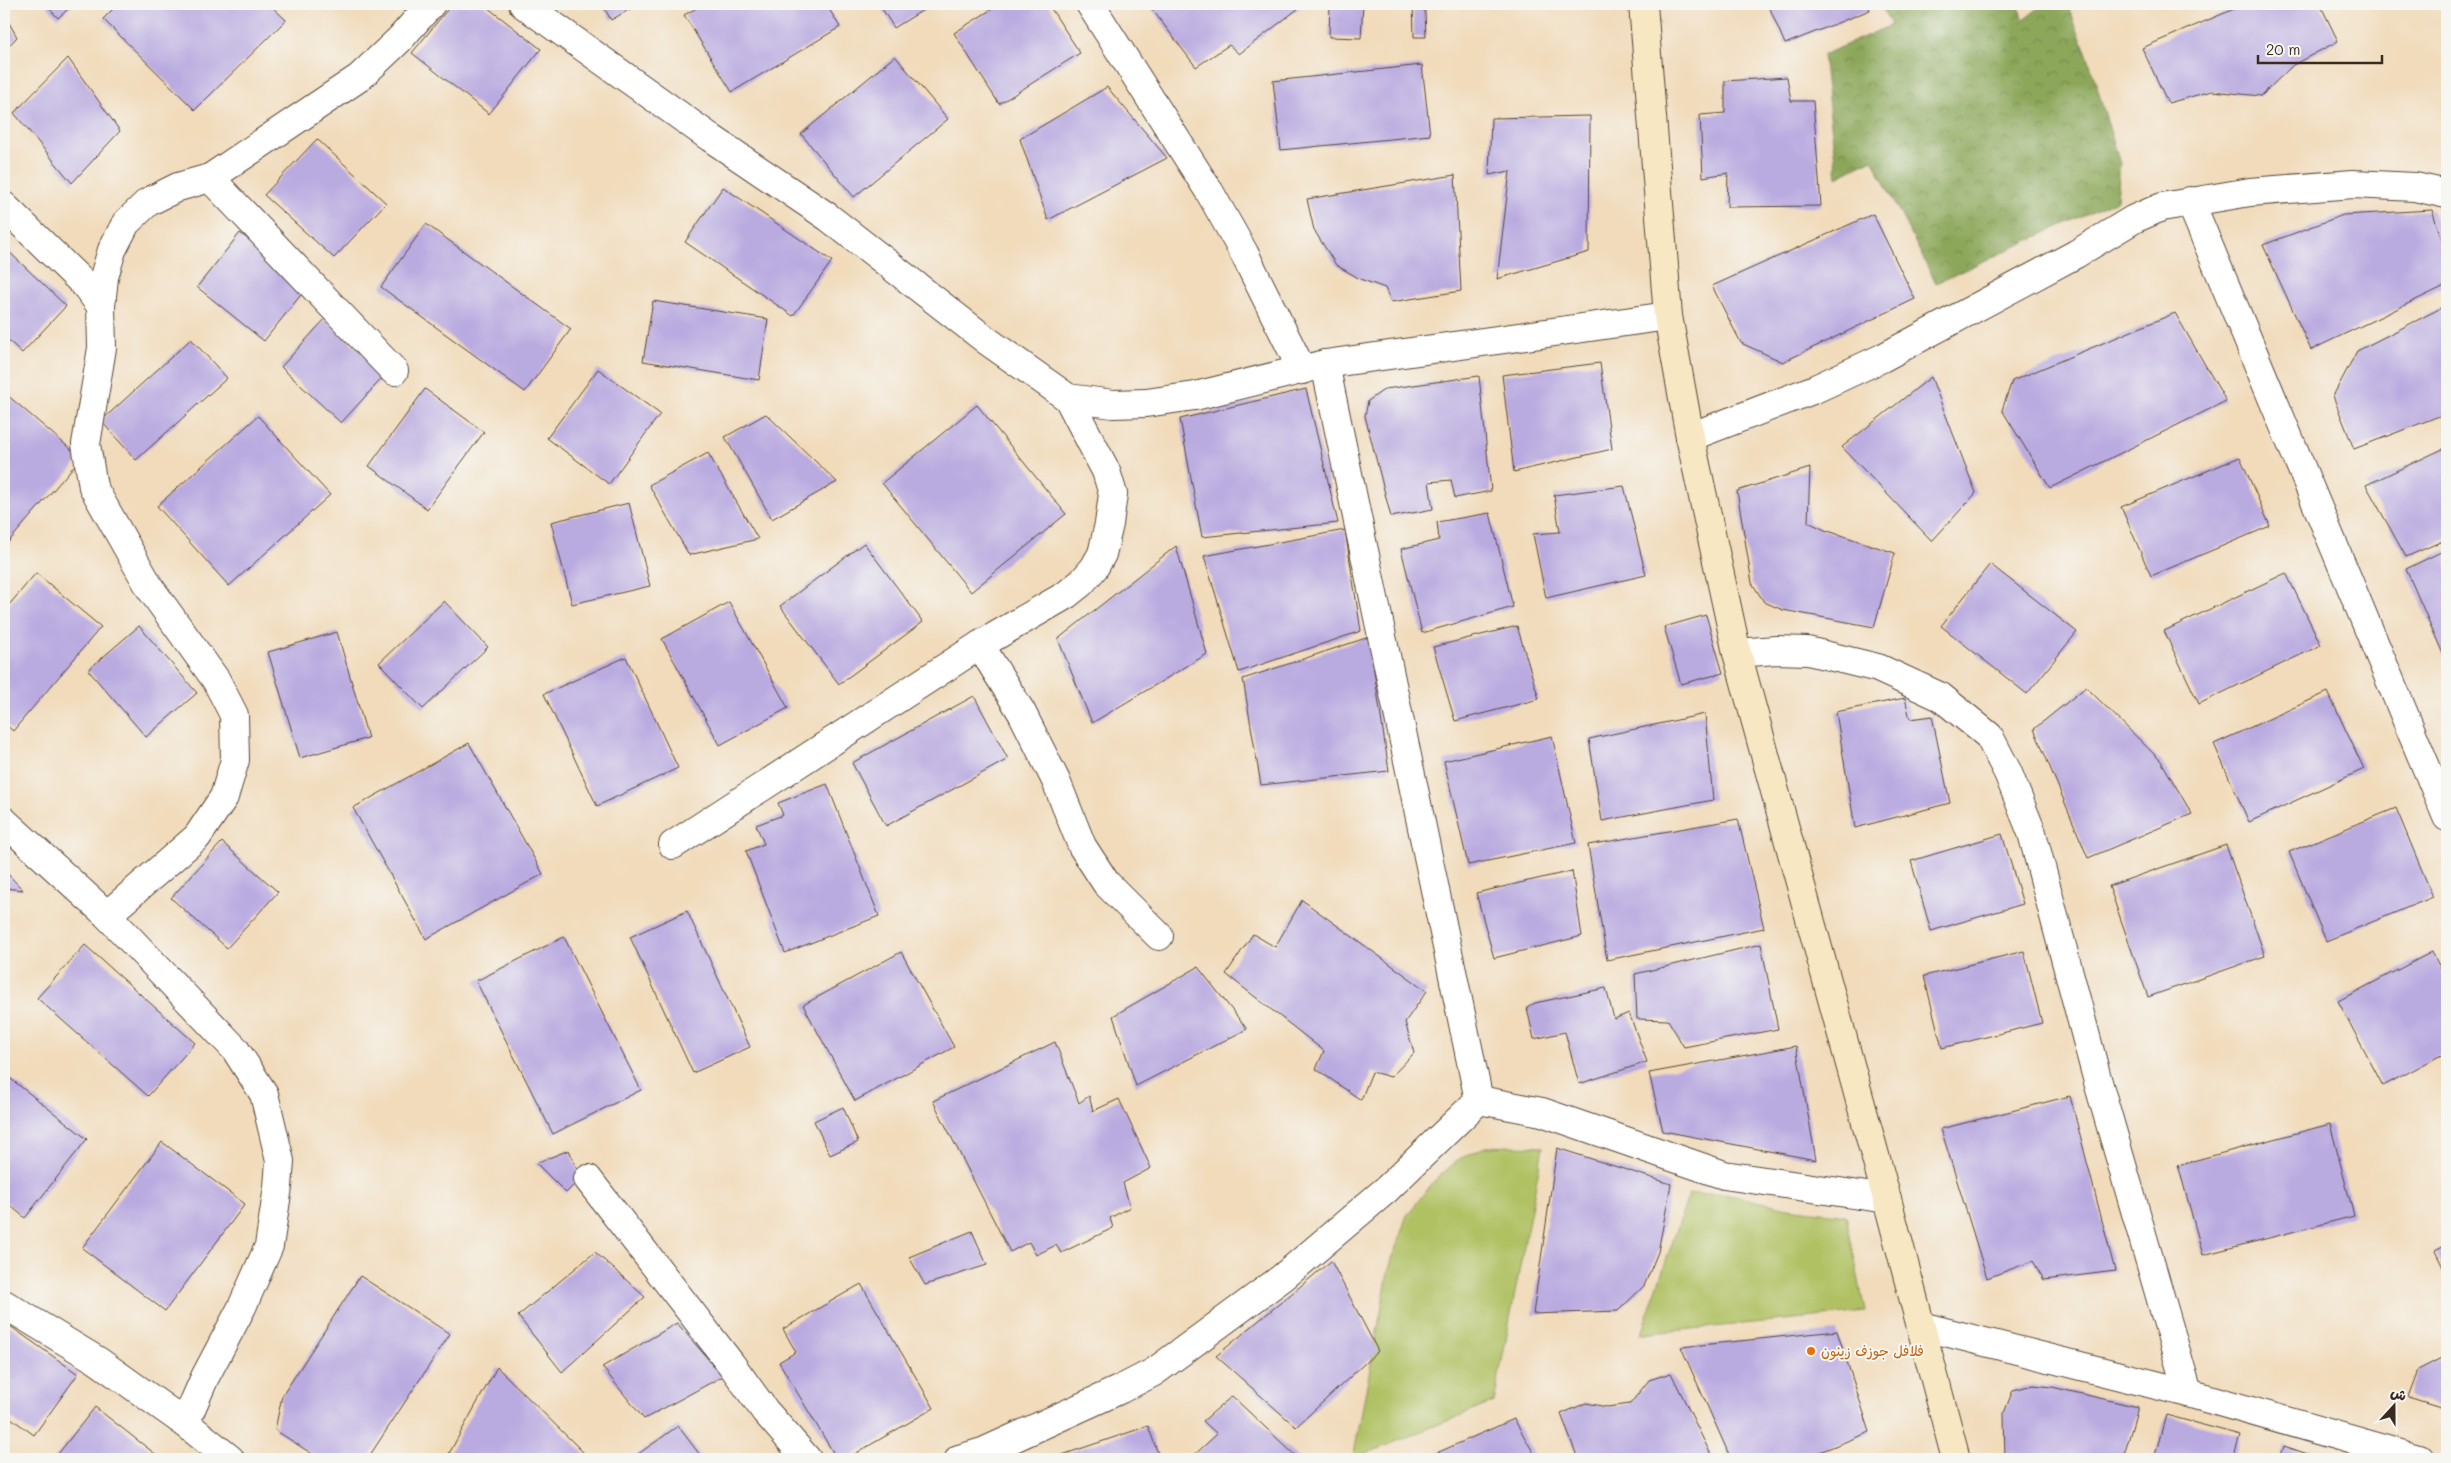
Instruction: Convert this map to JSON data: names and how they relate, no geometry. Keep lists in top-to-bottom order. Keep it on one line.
{"places":["فلافل جوزف زينون"],"scale_bar":"20 m","north":"top"}
